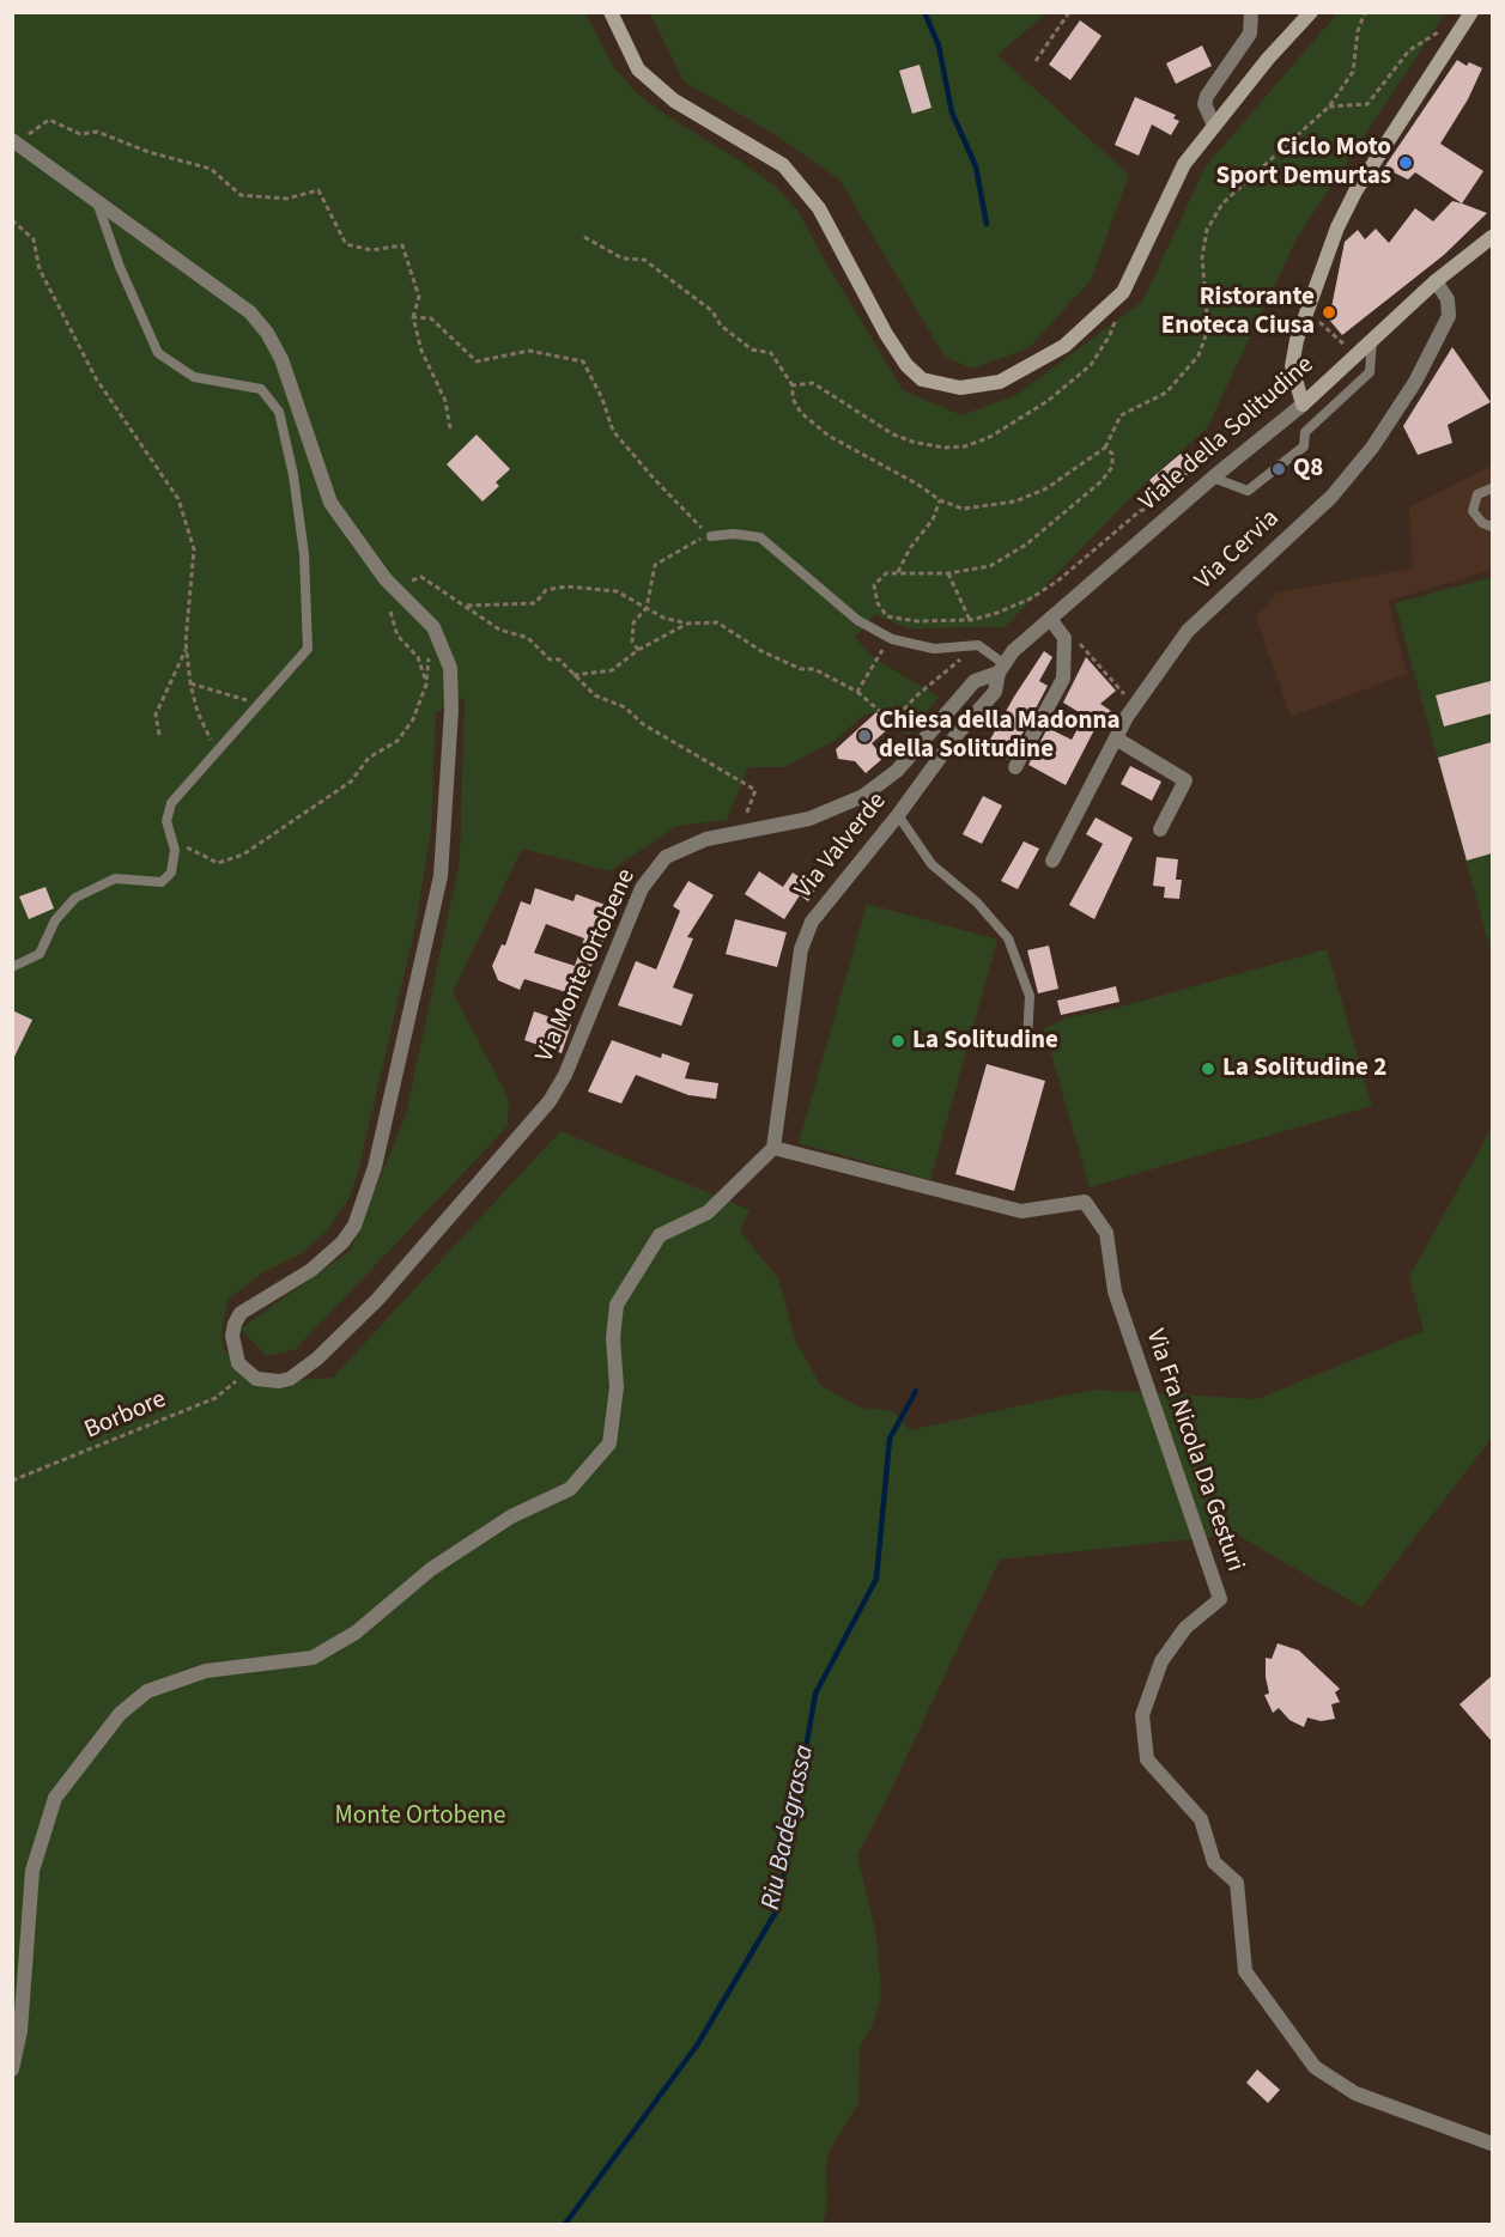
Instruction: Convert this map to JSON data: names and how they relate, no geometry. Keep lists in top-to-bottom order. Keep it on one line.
{"streets":{"main road":["Viale della Solitudine"],"street":["Via Cervia","Via Valverde","Via Monte Ortobene","Via Fra Nicola Da Gesturi"],"path":["Borbore"]},"crossings":[["Viale della Solitudine","Via Cervia"],["Viale della Solitudine","Via Valverde"],["Viale della Solitudine","Via Monte Ortobene"],["Via Valverde","Via Monte Ortobene"],["Via Valverde","Via Fra Nicola Da Gesturi"],["Via Monte Ortobene","Borbore"]],"water":["Riu Badegrassa"],"parks":["Monte Ortobene"],"places":["Ciclo Moto Sport Demurtas","Ristorante Enoteca Ciusa","Q8","Chiesa della Madonna della Solitudine","La Solitudine","La Solitudine 2"]}
